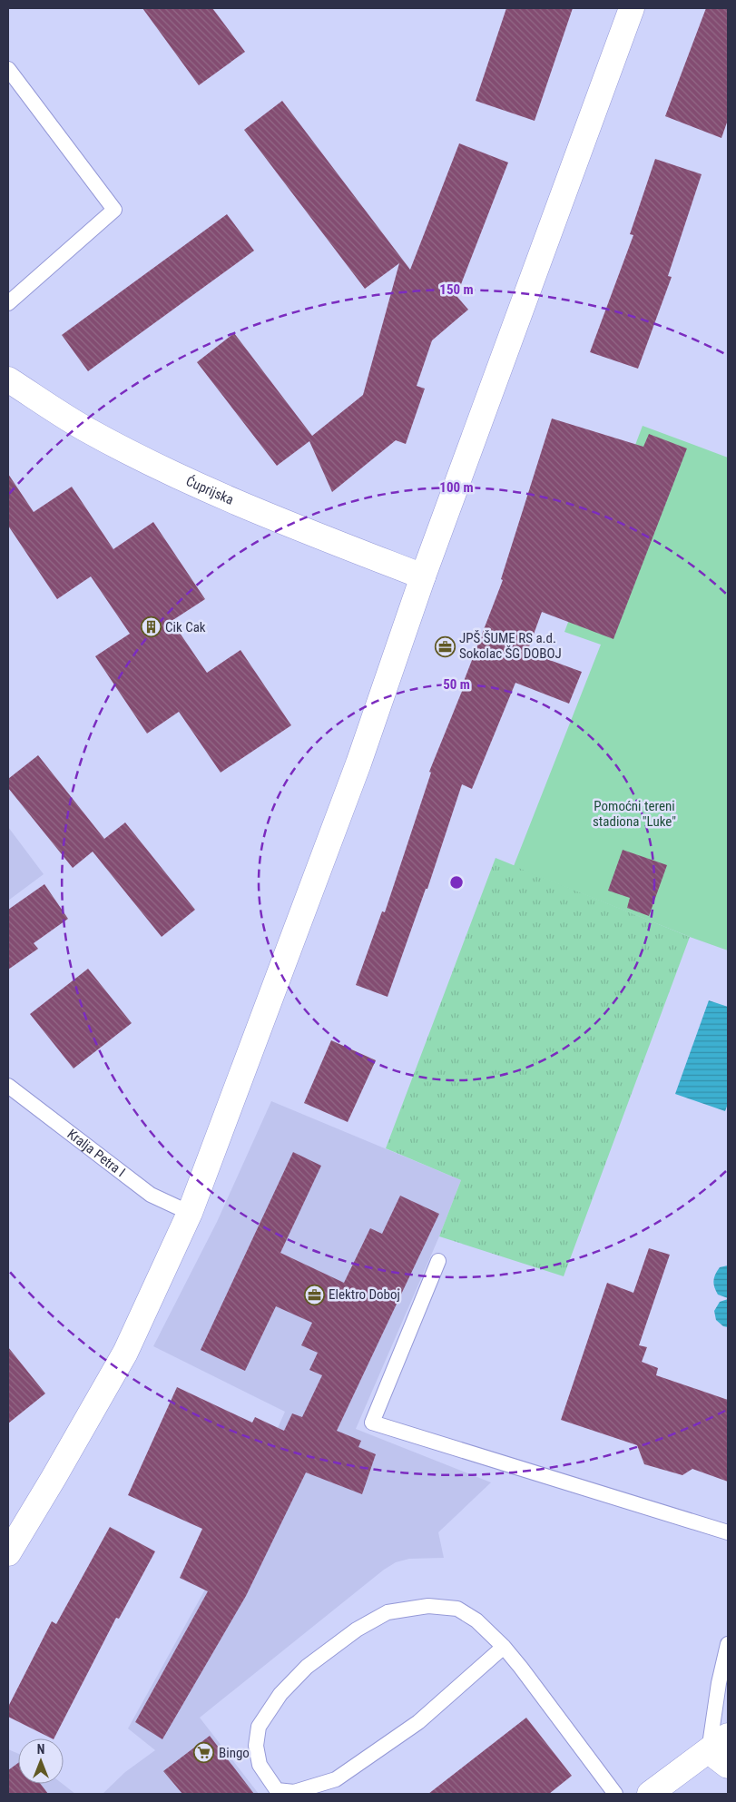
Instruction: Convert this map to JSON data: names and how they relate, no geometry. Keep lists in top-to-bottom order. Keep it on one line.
{"streets":{"street":["Ćuprijska"],"lane":["Kralja Petra I"]},"parks":["Pomoćni tereni stadiona \"Luke\""],"places":{"building":["Cik Cak"],"office":["JPŠ ŠUME RS a.d. Sokolac ŠG DOBOJ","Elektro Doboj"],"supermarket":["Bingo"]},"north":"top","rings":["150 m","100 m","50 m"]}
